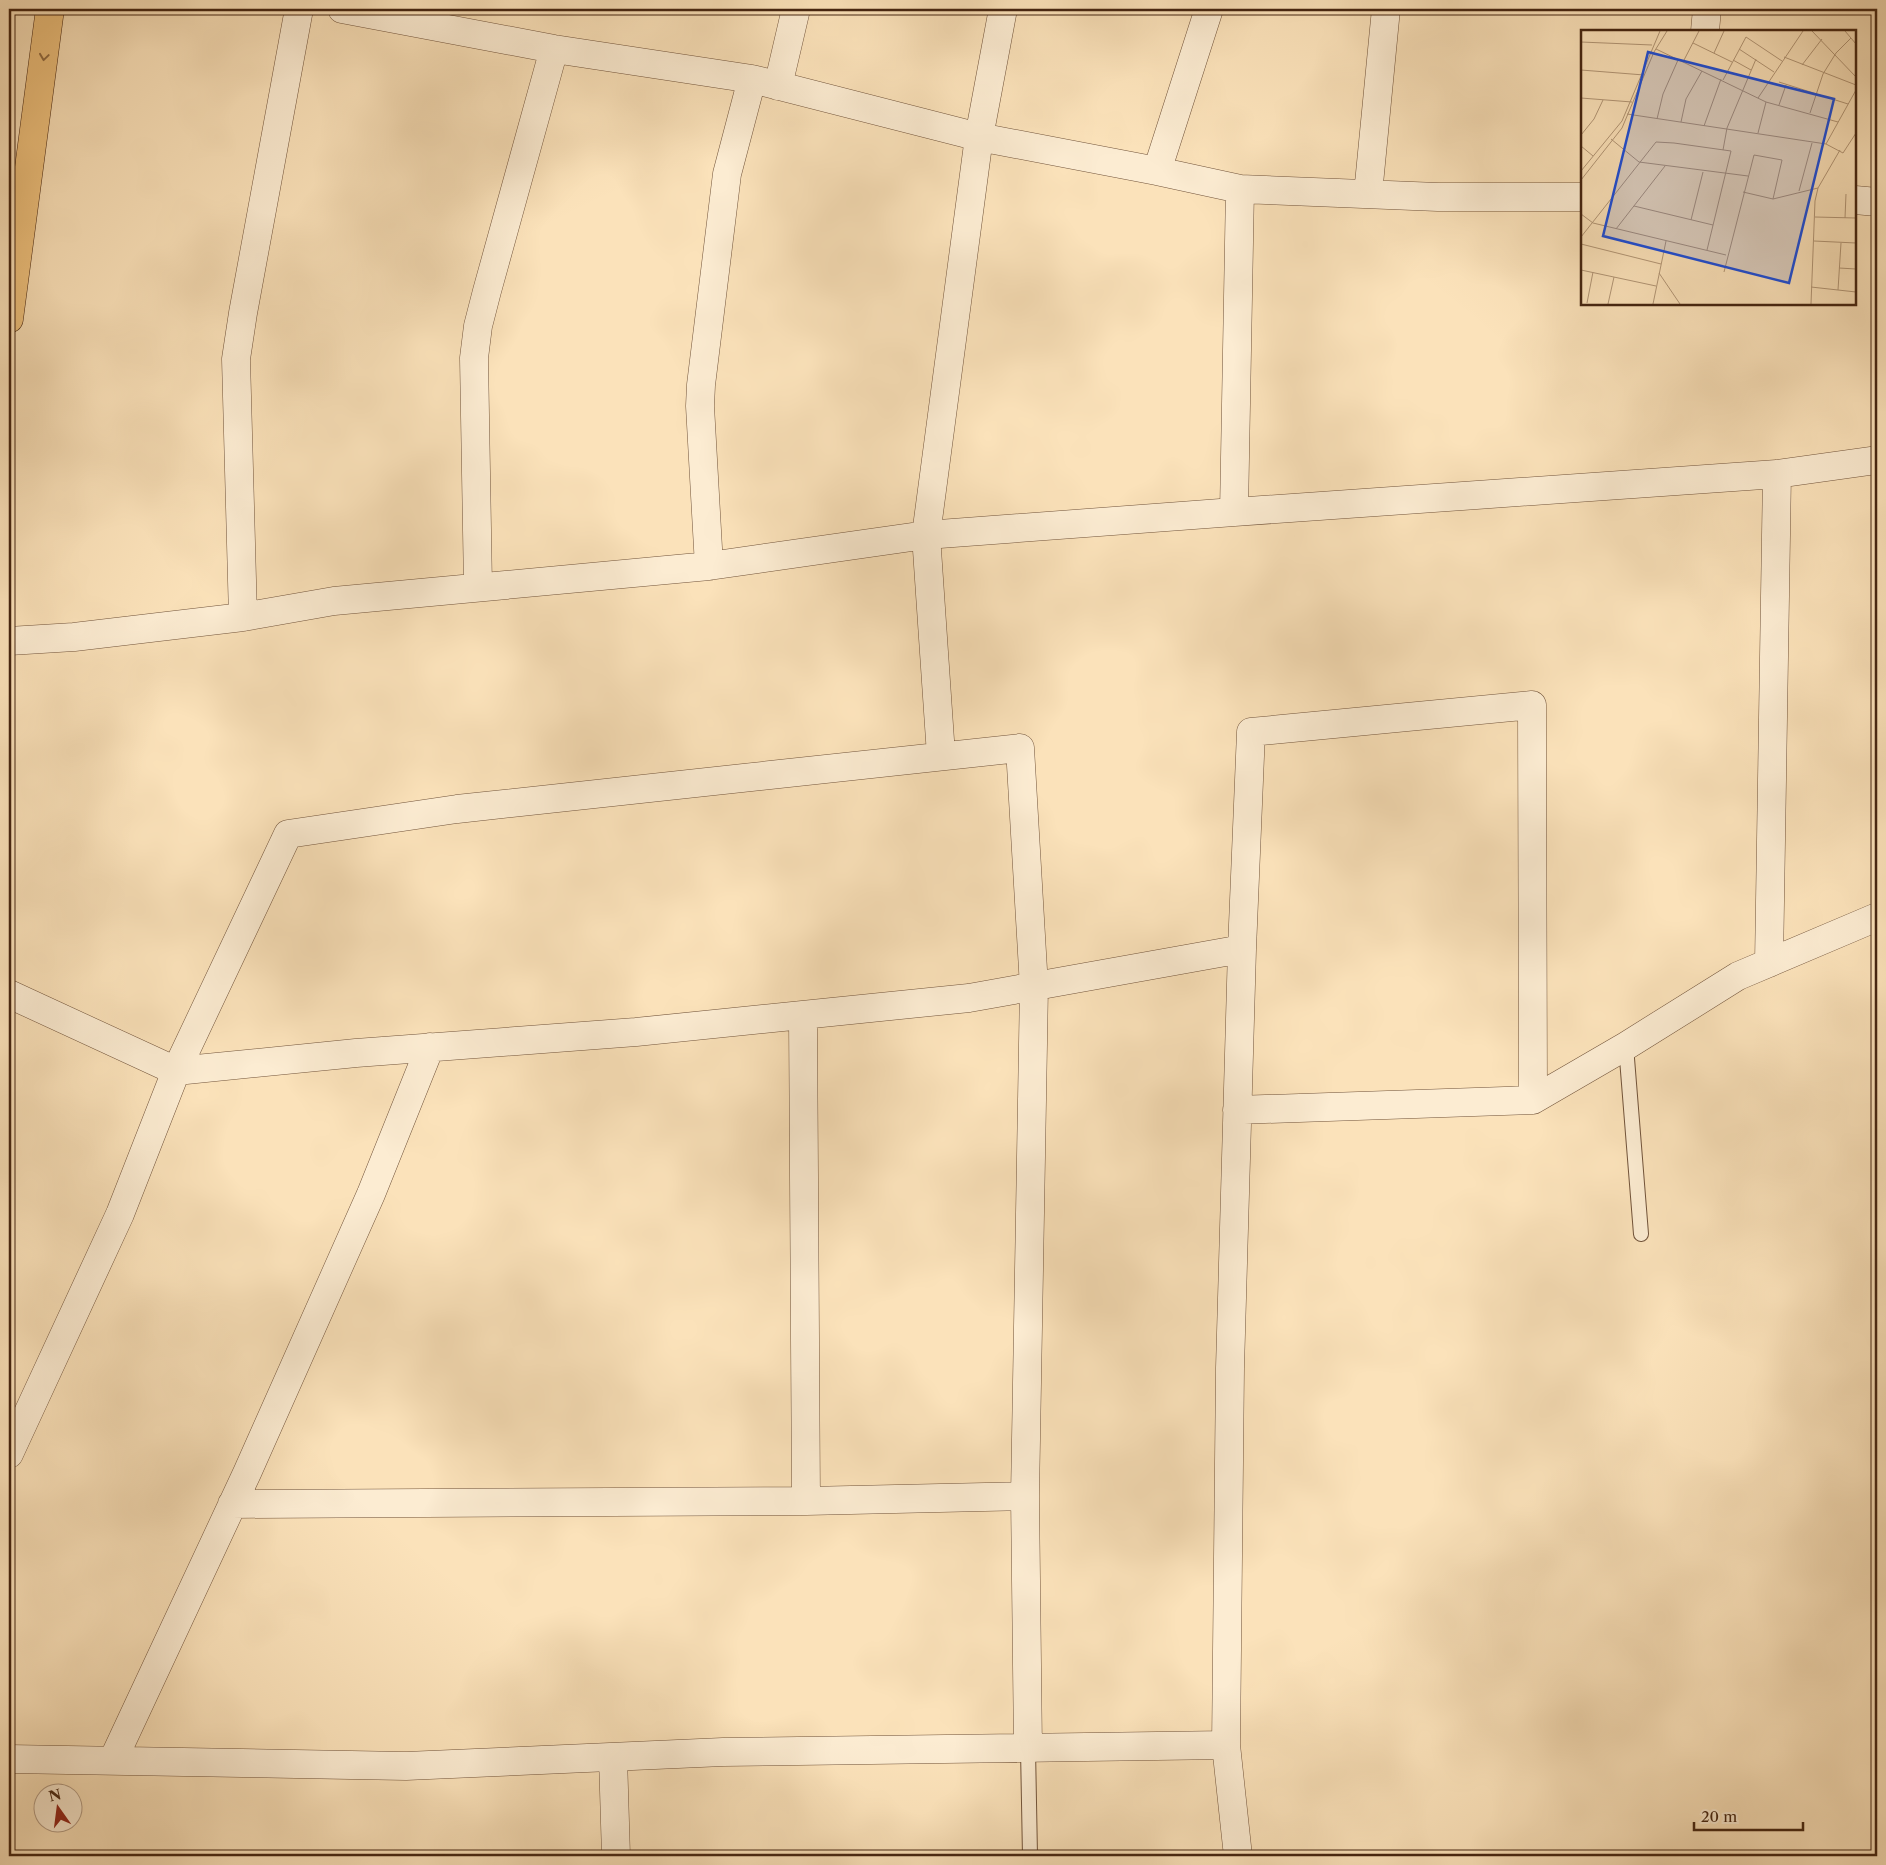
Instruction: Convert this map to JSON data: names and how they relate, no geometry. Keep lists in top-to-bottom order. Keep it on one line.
{"scale_bar":"20 m","north":"top"}
